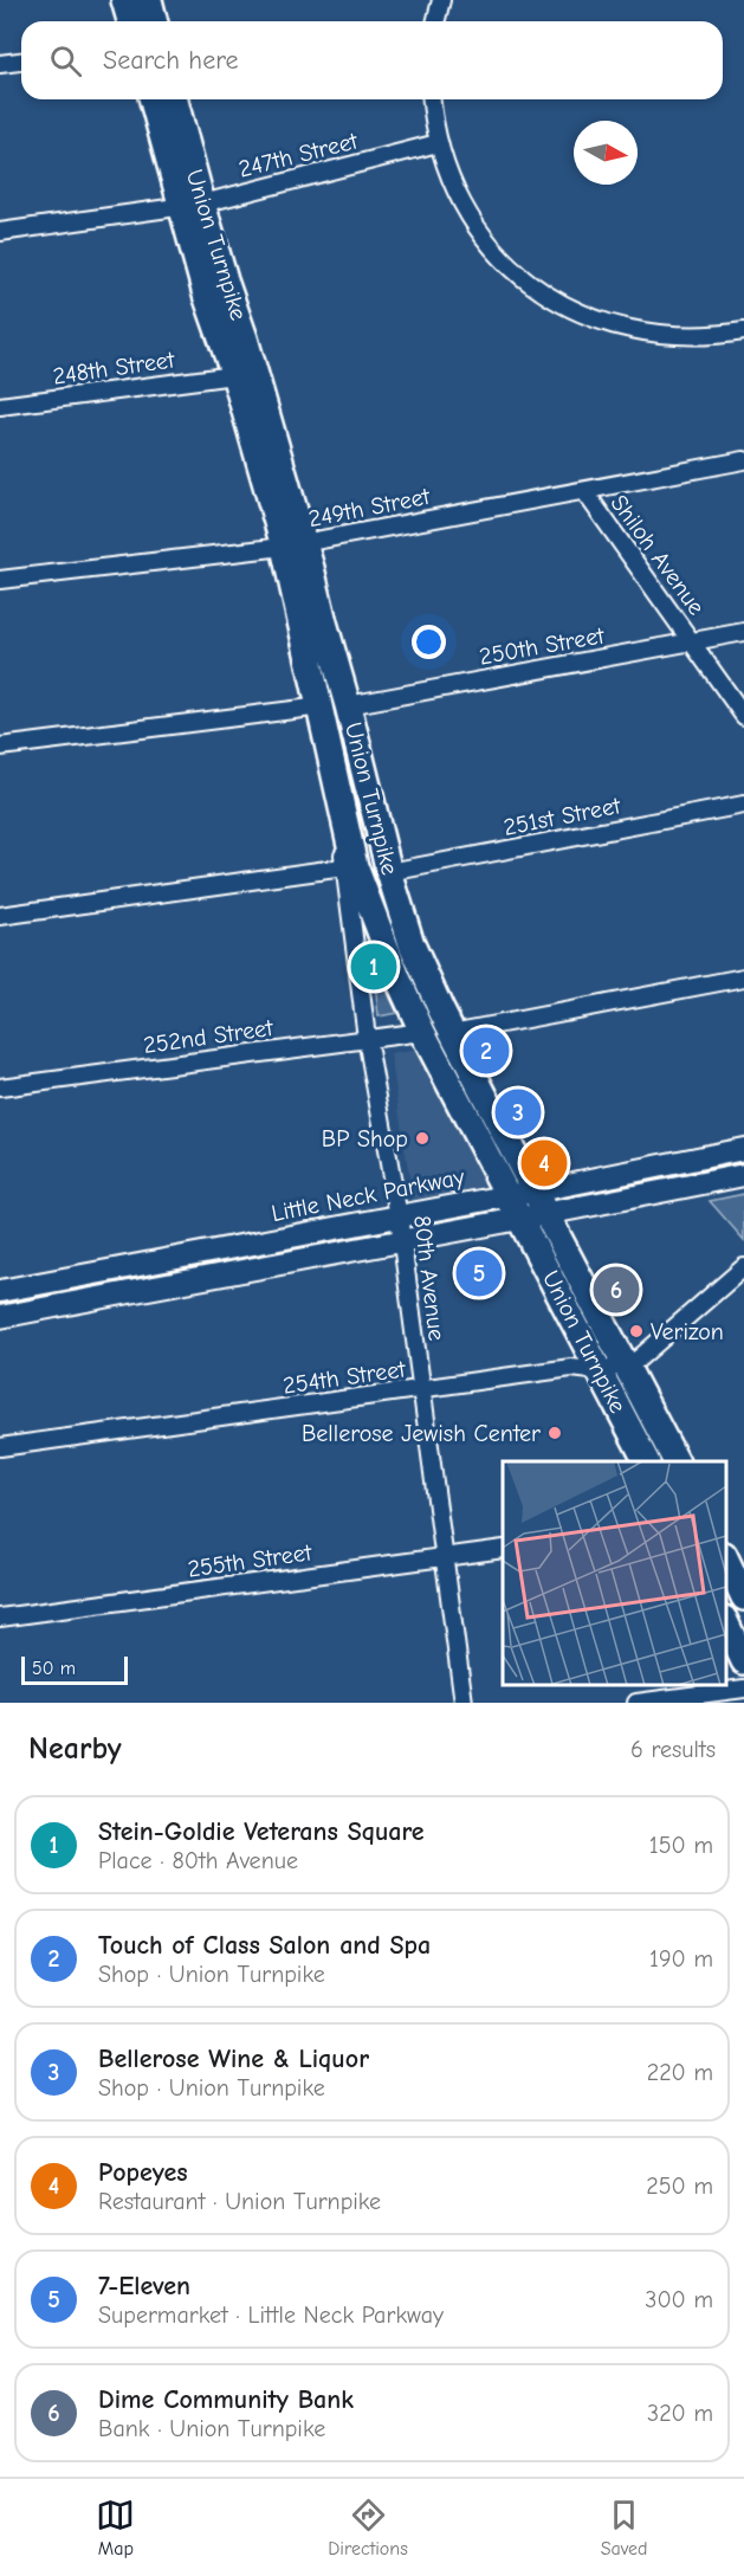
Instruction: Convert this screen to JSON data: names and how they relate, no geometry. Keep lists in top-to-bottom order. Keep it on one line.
{"streets":{"main road":["Union Turnpike","Little Neck Parkway"],"street":["247th Street","248th Street","249th Street","Shiloh Avenue","250th Street","251st Street","252nd Street","80th Avenue","254th Street","255th Street"]},"crossings":[["247th Street","Union Turnpike"],["Union Turnpike","248th Street"],["Union Turnpike","249th Street"],["Union Turnpike","250th Street"],["Union Turnpike","251st Street"],["Union Turnpike","252nd Street"],["Union Turnpike","Little Neck Parkway"],["Union Turnpike","80th Avenue"],["Union Turnpike","254th Street"],["249th Street","Shiloh Avenue"],["Shiloh Avenue","250th Street"],["252nd Street","80th Avenue"],["Little Neck Parkway","80th Avenue"],["80th Avenue","254th Street"],["80th Avenue","255th Street"]],"places":["BP Shop","Verizon","Bellerose Jewish Center"],"scale_bar":"50 m","north":"right","page":{"search":"Search here","pins":["1","2","3","4","5","6"],"scale":"50 m","heading":["Nearby","6 results"],"list":[{"mark":"1","name":"Stein-Goldie Veterans Square","note":"Place · 80th Avenue","value":"150 m"},{"mark":"2","name":"Touch of Class Salon and Spa","note":"Shop · Union Turnpike","value":"190 m"},{"mark":"3","name":"Bellerose Wine & Liquor","note":"Shop · Union Turnpike","value":"220 m"},{"mark":"4","name":"Popeyes","note":"Restaurant · Union Turnpike","value":"250 m"},{"mark":"5","name":"7-Eleven","note":"Supermarket · Little Neck Parkway","value":"300 m"},{"mark":"6","name":"Dime Community Bank","note":"Bank · Union Turnpike","value":"320 m"}],"nav":["Map","Directions","Saved"]}}
